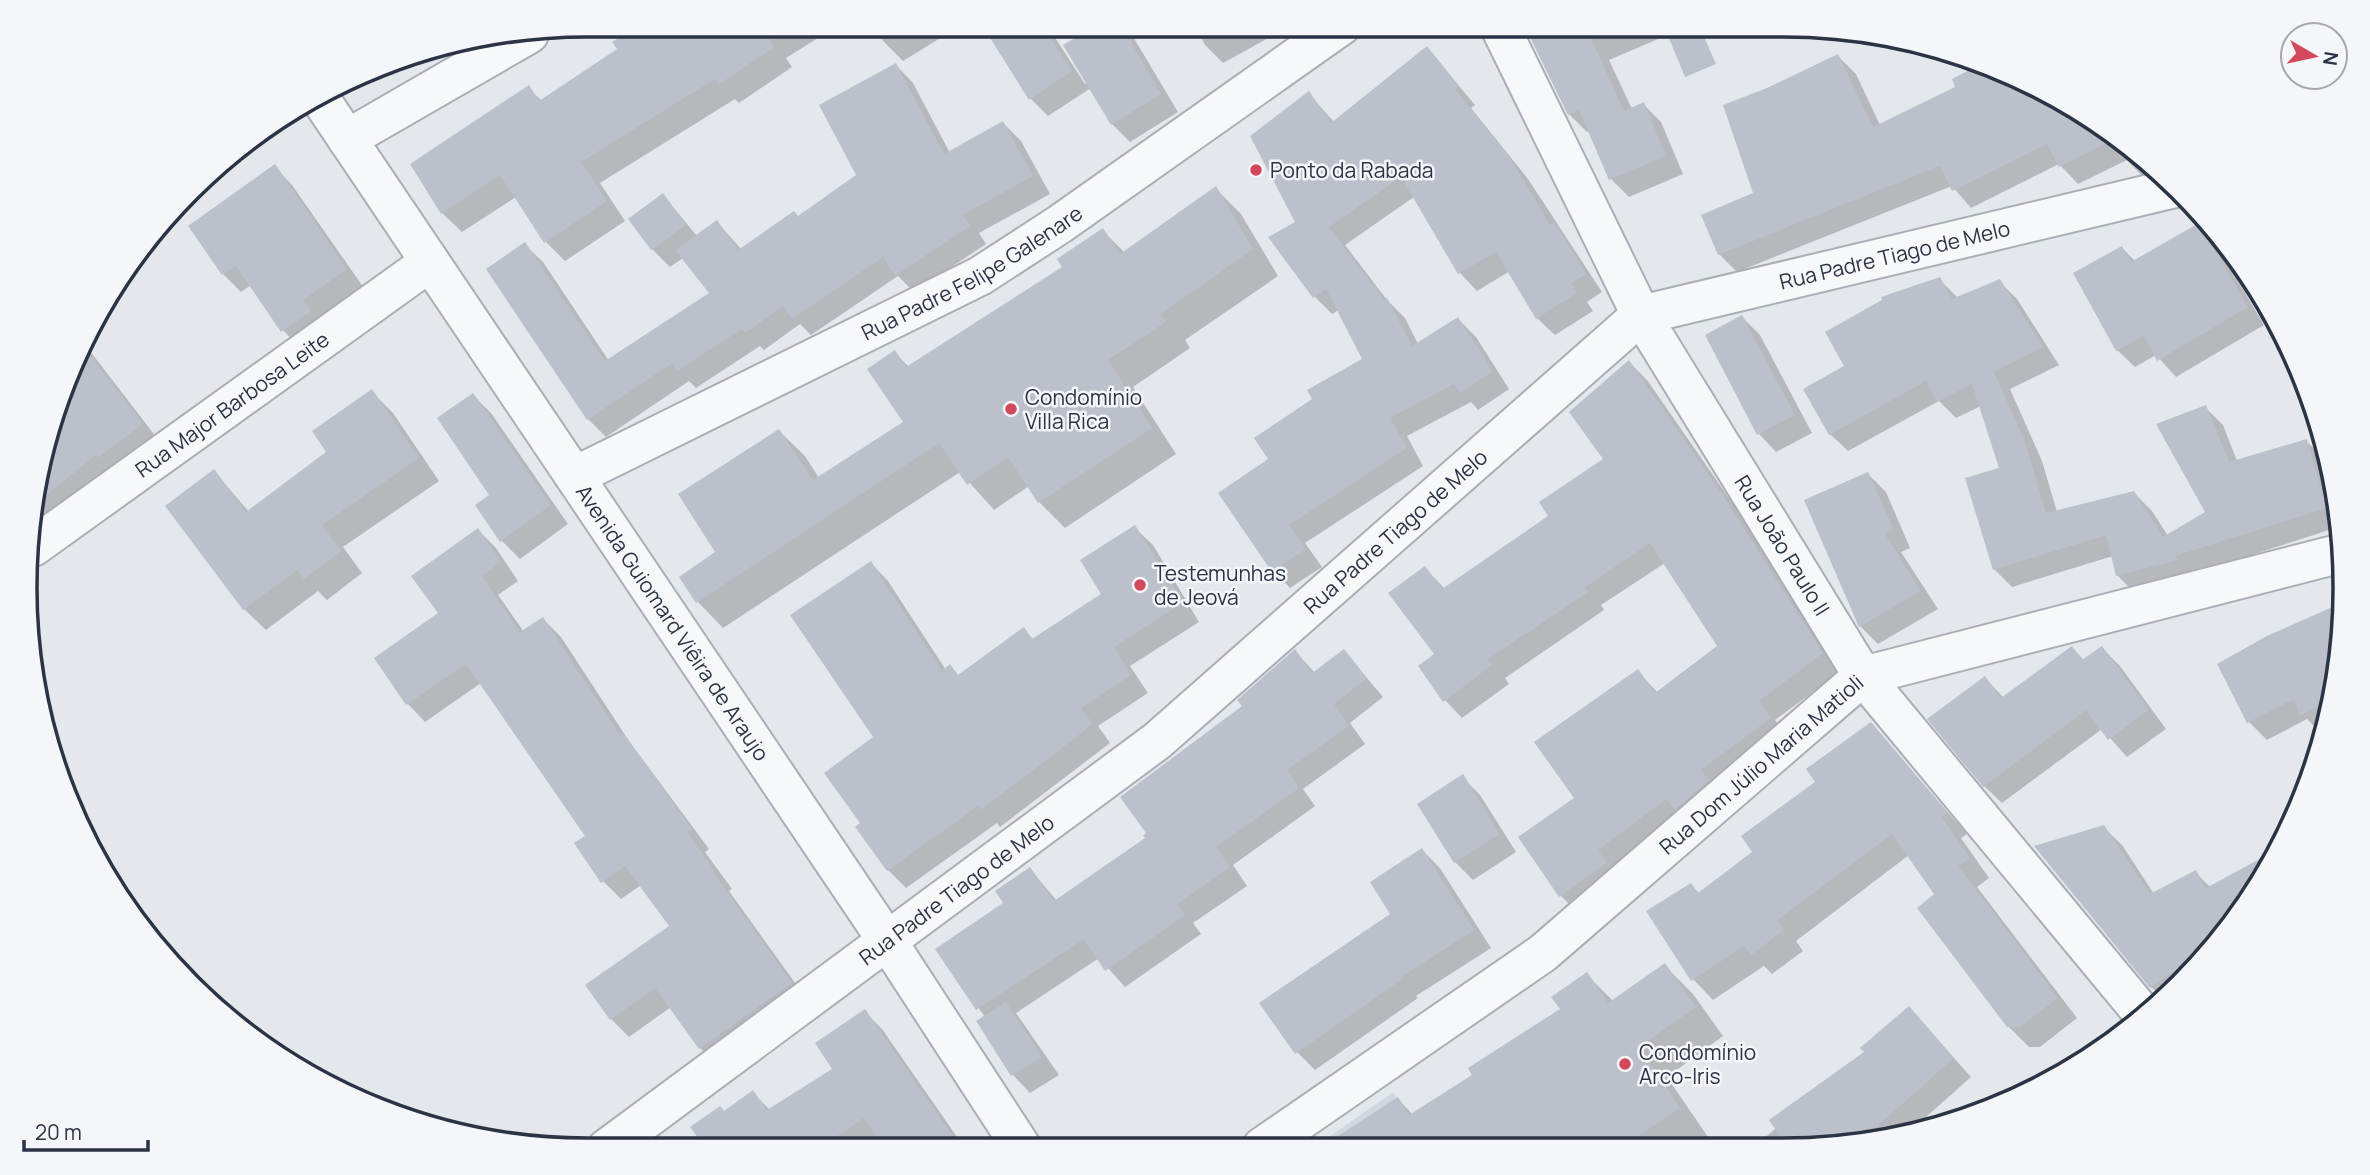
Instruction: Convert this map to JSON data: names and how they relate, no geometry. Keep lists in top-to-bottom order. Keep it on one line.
{"streets":{"street":["Rua Padre Tiago de Melo","Rua Padre Felipe Galenare","Rua Major Barbosa Leite","Rua João Paulo II","Avenida Guiomard Viêira de Araujo","Rua Dom Júlio Maria Matioli"]},"crossings":[["Rua Padre Tiago de Melo","Rua João Paulo II"],["Rua Padre Tiago de Melo","Avenida Guiomard Viêira de Araujo"],["Rua Padre Felipe Galenare","Avenida Guiomard Viêira de Araujo"],["Rua Major Barbosa Leite","Avenida Guiomard Viêira de Araujo"],["Rua João Paulo II","Rua Dom Júlio Maria Matioli"]],"places":["Ponto da Rabada","Condomínio Villa Rica","Testemunhas de Jeová","Condomínio Arco-Iris"],"scale_bar":"20 m","north":"right"}
